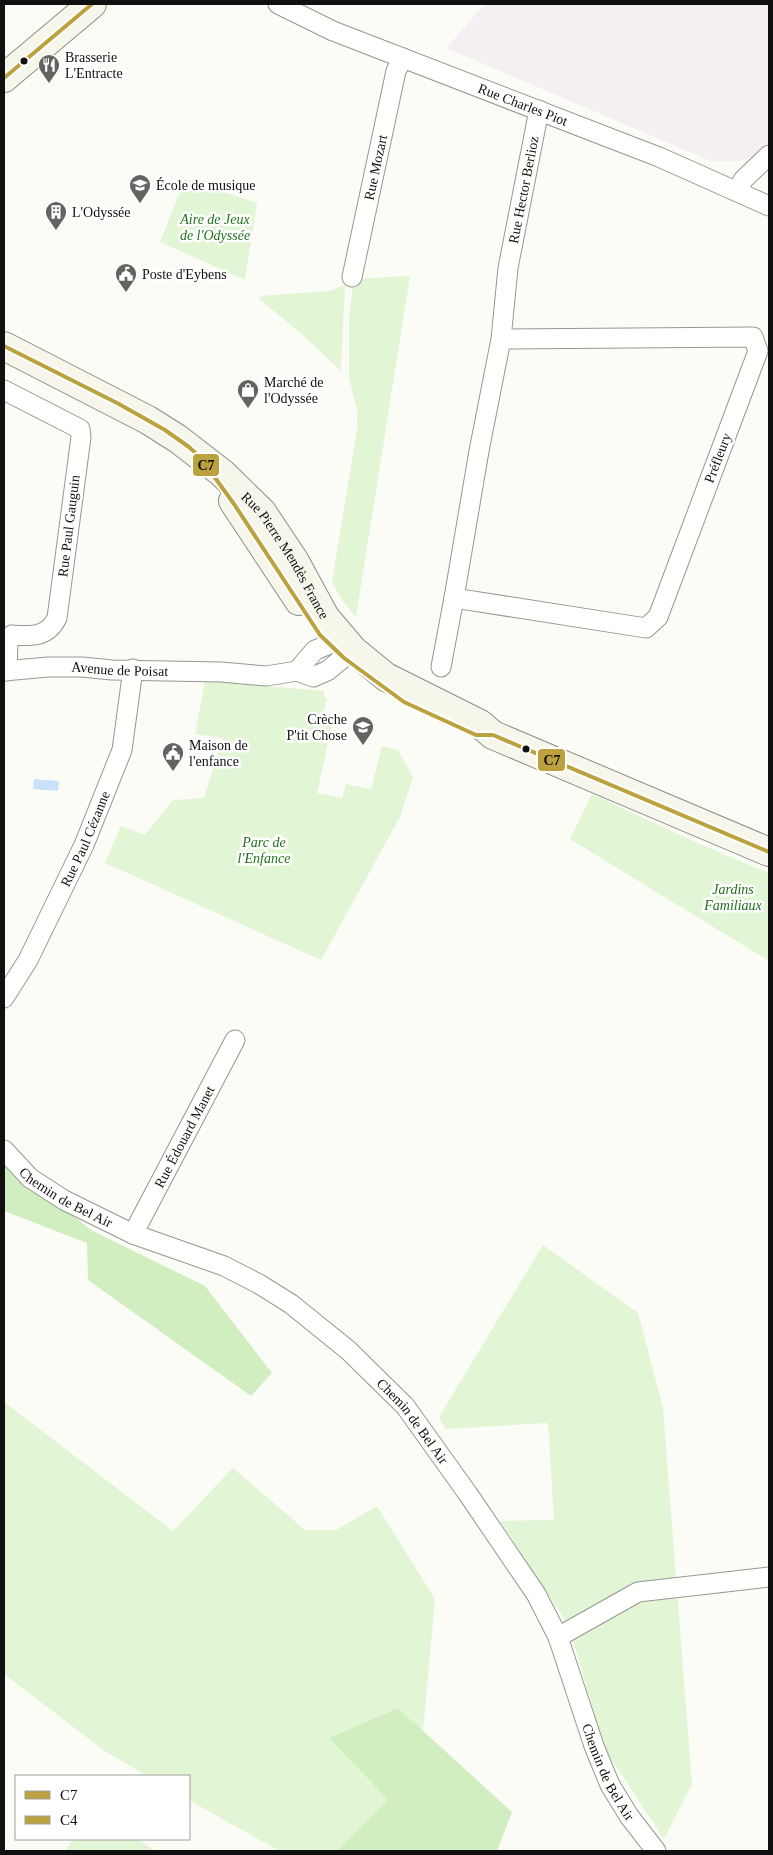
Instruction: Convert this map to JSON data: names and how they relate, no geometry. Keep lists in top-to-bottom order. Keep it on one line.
{"streets":{"main road":["Rue Pierre Mendès France"],"street":["Rue Charles Piot","Rue Mozart","Rue Hector Berlioz","Préfleury","Rue Paul Gauguin","Avenue de Poisat","Rue Paul Cézanne","Rue Édouard Manet","Chemin de Bel Air"]},"crossings":[["Rue Charles Piot","Rue Mozart"],["Rue Charles Piot","Rue Hector Berlioz"],["Rue Hector Berlioz","Préfleury"],["Rue Paul Gauguin","Avenue de Poisat"],["Rue Pierre Mendès France","Avenue de Poisat"],["Avenue de Poisat","Rue Paul Cézanne"],["Rue Édouard Manet","Chemin de Bel Air"]],"parks":["Aire de Jeux de l'Odyssée","Parc de l'Enfance","Jardins Familiaux"],"places":{"restaurant":["Brasserie L'Entracte"],"school or university":["École de musique","Crèche P'tit Chose"],"building":["L'Odyssée"],"public building":["Poste d'Eybens","Maison de l'enfance"],"shop":["Marché de l'Odyssée"]},"lines":["transit line C4","transit line C7"],"legend":["C7","C4"]}
